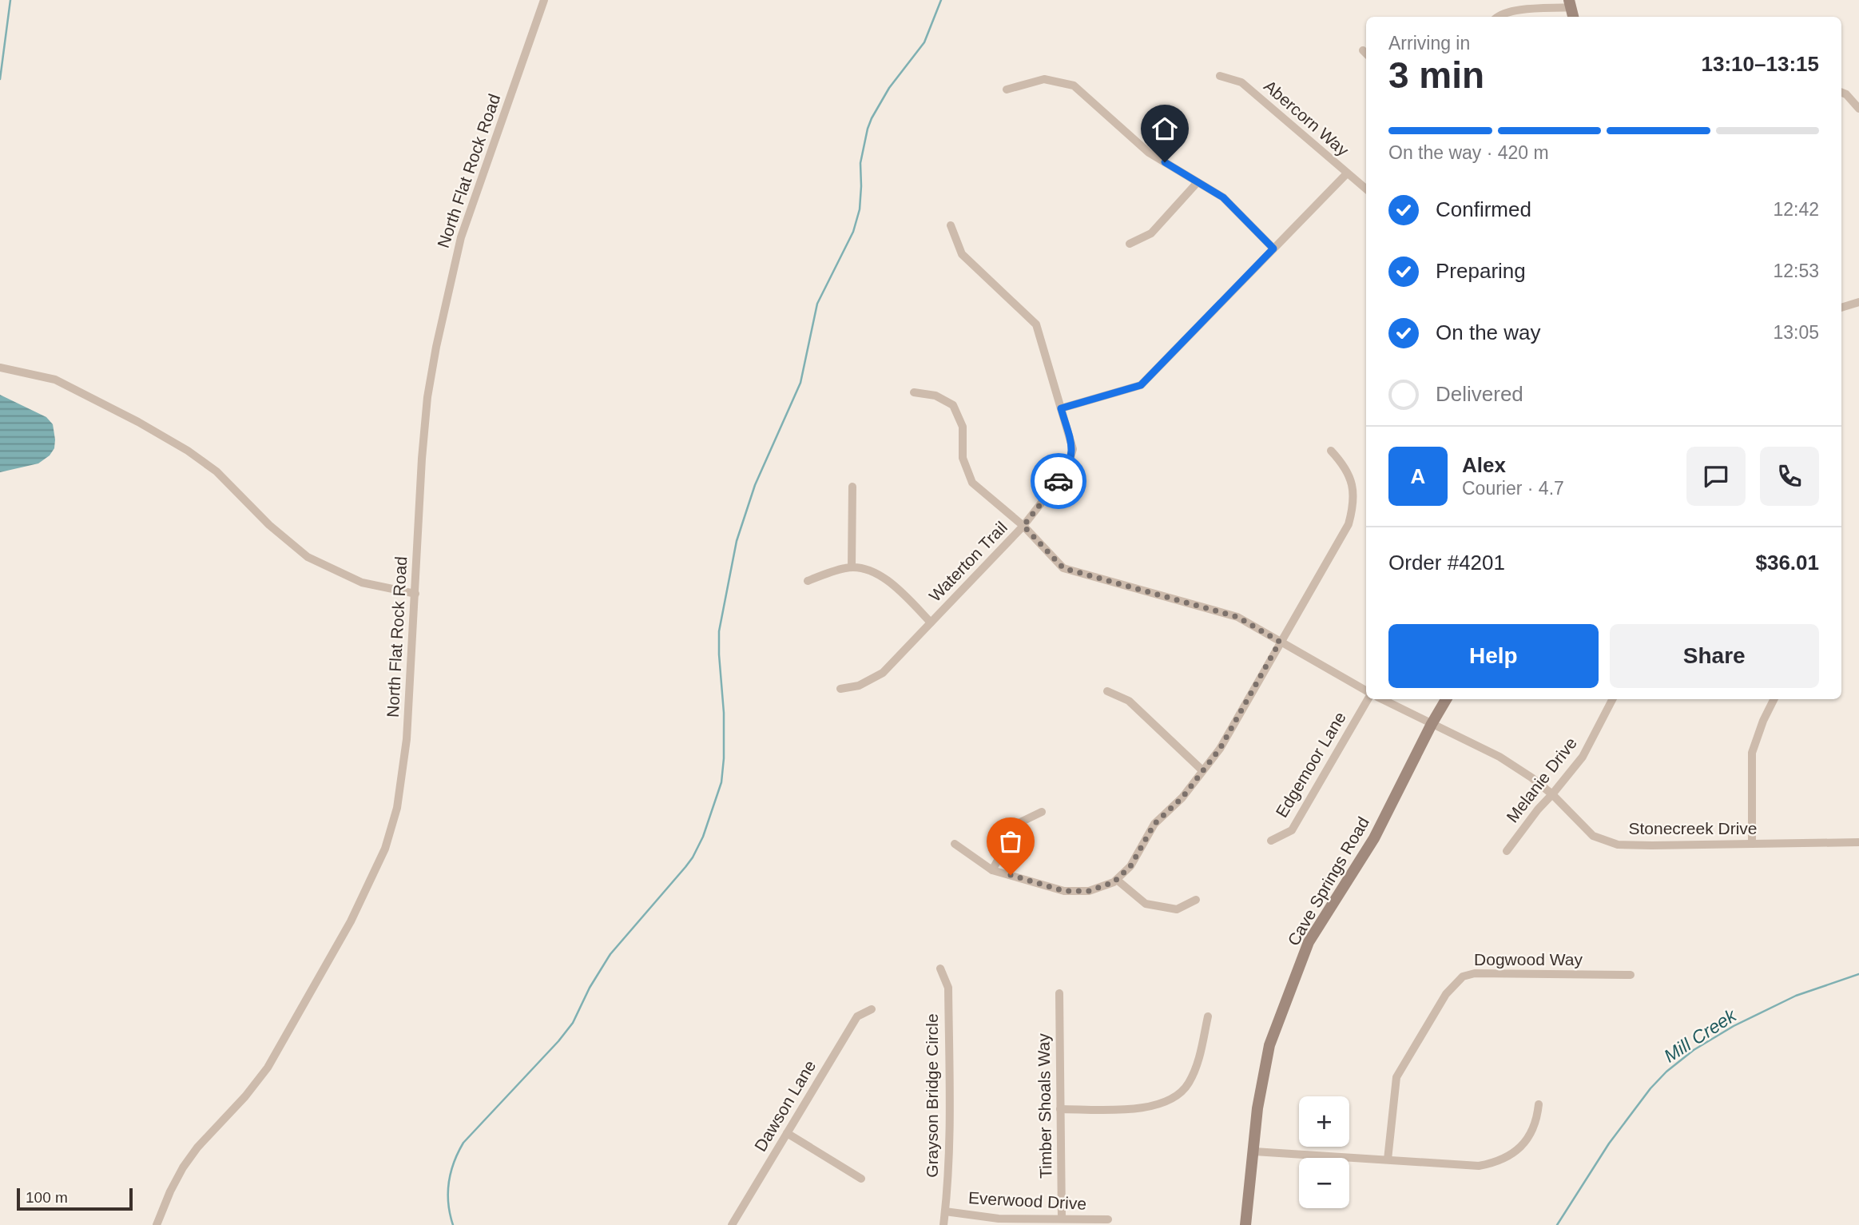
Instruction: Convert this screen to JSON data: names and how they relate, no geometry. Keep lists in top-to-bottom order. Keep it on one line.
{"streets":{"street":["Abercorn Way","North Flat Rock Road","Waterton Trail","Edgemoor Lane","Melanie Drive","Stonecreek Drive","Cave Springs Road","Dogwood Way","Grayson Bridge Circle","Dawson Lane","Timber Shoals Way","Everwood Drive"]},"crossings":[["Melanie Drive","Stonecreek Drive"],["Stonecreek Drive","Cave Springs Road"],["Grayson Bridge Circle","Everwood Drive"],["Timber Shoals Way","Everwood Drive"]],"water":["Mill Creek"],"scale_bar":"100 m","page":{"heading":["3 min","Arriving in","13:10–13:15"],"panel":["Alex","Courier · 4.7","Order #4201","$36.01"],"bar":"On the way · 420 m","list":[["Confirmed","12:42"],["Preparing","12:53"],["On the way","13:05"],"Delivered"],"round":"A","buttons":["Help","Share"],"map_buttons":["+","−"],"scale":"100 m"}}
